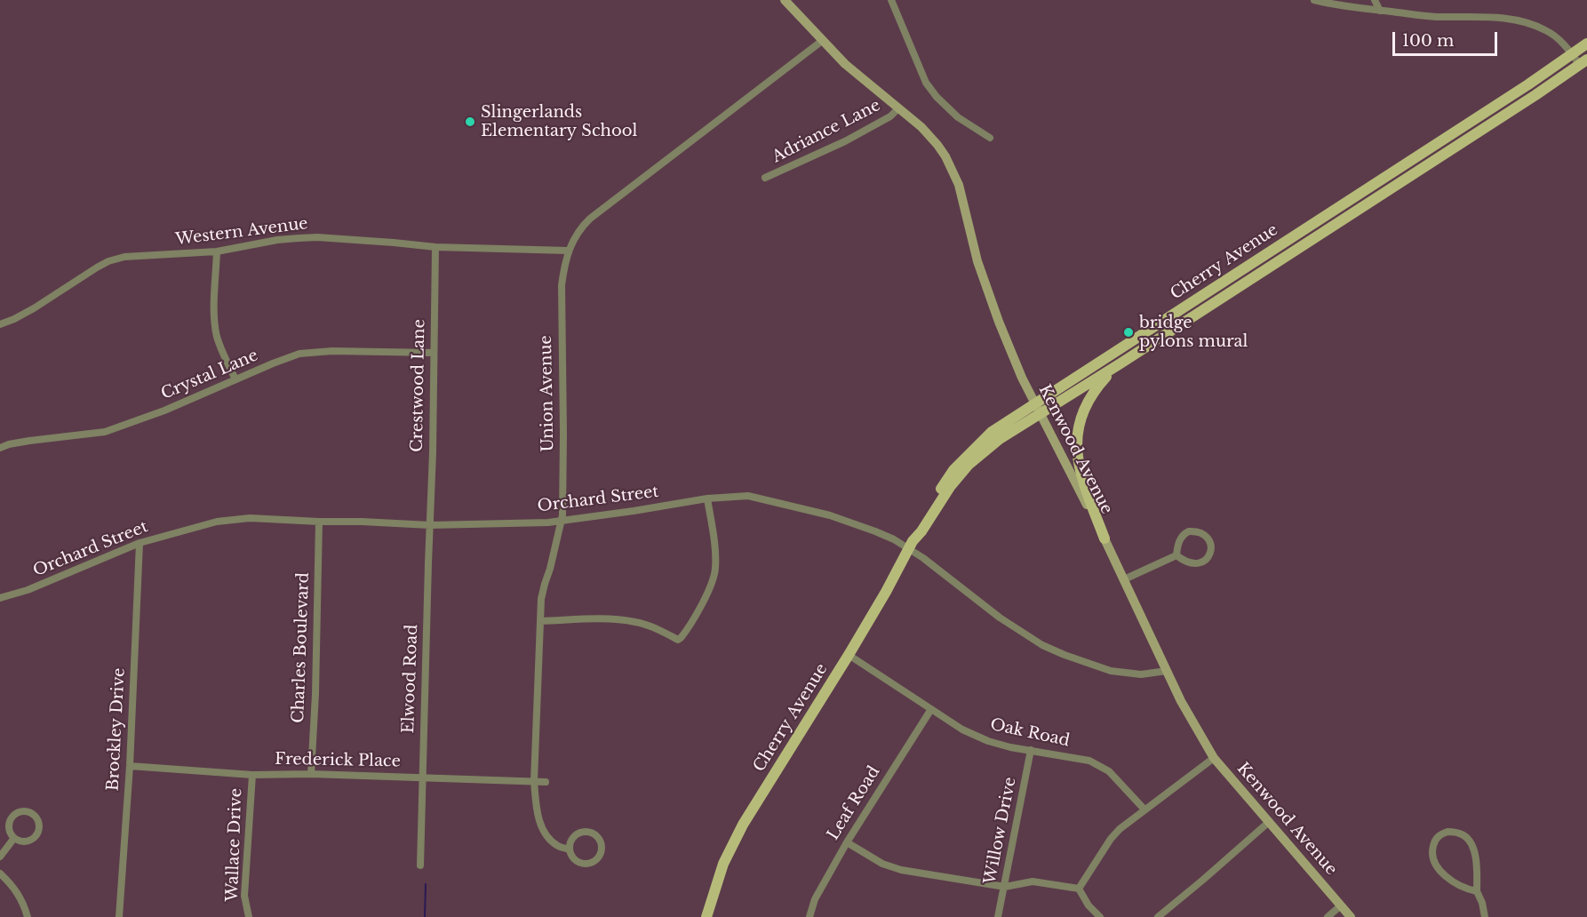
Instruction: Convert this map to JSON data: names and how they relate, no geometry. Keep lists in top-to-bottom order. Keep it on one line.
{"streets":{"main road":["Cherry Avenue","Kenwood Avenue"],"street":["Adriance Lane","Western Avenue","Crystal Lane","Crestwood Lane","Union Avenue","Orchard Street","Charles Boulevard","Elwood Road","Brockley Drive","Oak Road","Frederick Place","Leaf Road","Willow Drive","Wallace Drive"]},"crossings":[["Adriance Lane","Kenwood Avenue"],["Western Avenue","Crestwood Lane"],["Western Avenue","Union Avenue"],["Cherry Avenue","Kenwood Avenue"],["Cherry Avenue","Orchard Street"],["Cherry Avenue","Oak Road"],["Crystal Lane","Crestwood Lane"],["Crestwood Lane","Orchard Street"],["Crestwood Lane","Elwood Road"],["Union Avenue","Kenwood Avenue"],["Union Avenue","Orchard Street"],["Union Avenue","Frederick Place"],["Kenwood Avenue","Orchard Street"],["Orchard Street","Charles Boulevard"],["Orchard Street","Elwood Road"],["Orchard Street","Brockley Drive"],["Charles Boulevard","Frederick Place"],["Elwood Road","Frederick Place"],["Brockley Drive","Frederick Place"],["Oak Road","Leaf Road"],["Oak Road","Willow Drive"],["Frederick Place","Wallace Drive"]],"places":["Slingerlands Elementary School","bridge pylons mural"],"scale_bar":"100 m"}
